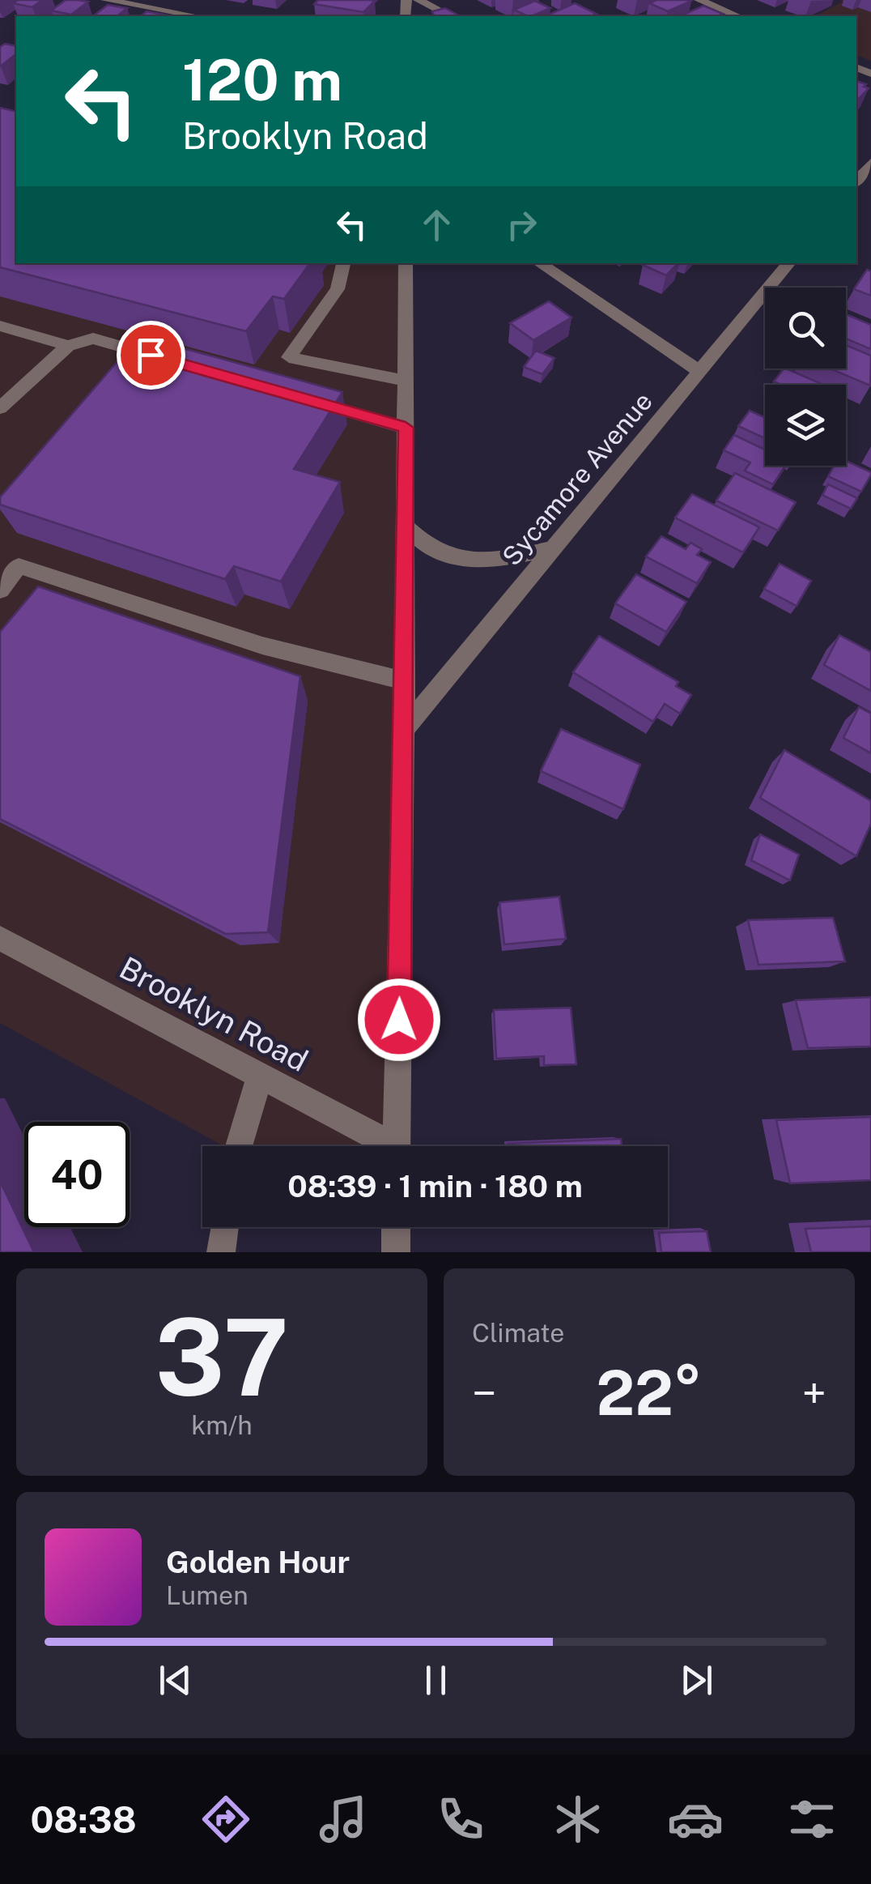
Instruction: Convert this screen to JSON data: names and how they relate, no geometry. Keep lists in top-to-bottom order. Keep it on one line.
{"streets":{"street":["Sycamore Avenue","Brooklyn Road"]},"page":{"turn":["120 m","Brooklyn Road"],"limit":"40","trip":"08:39 · 1 min · 180 m","tile":[["37","km/h"],"Climate"],"heat":["−","22°","+"],"song":["Golden Hour","Lumen"],"tabs":"08:38"}}
